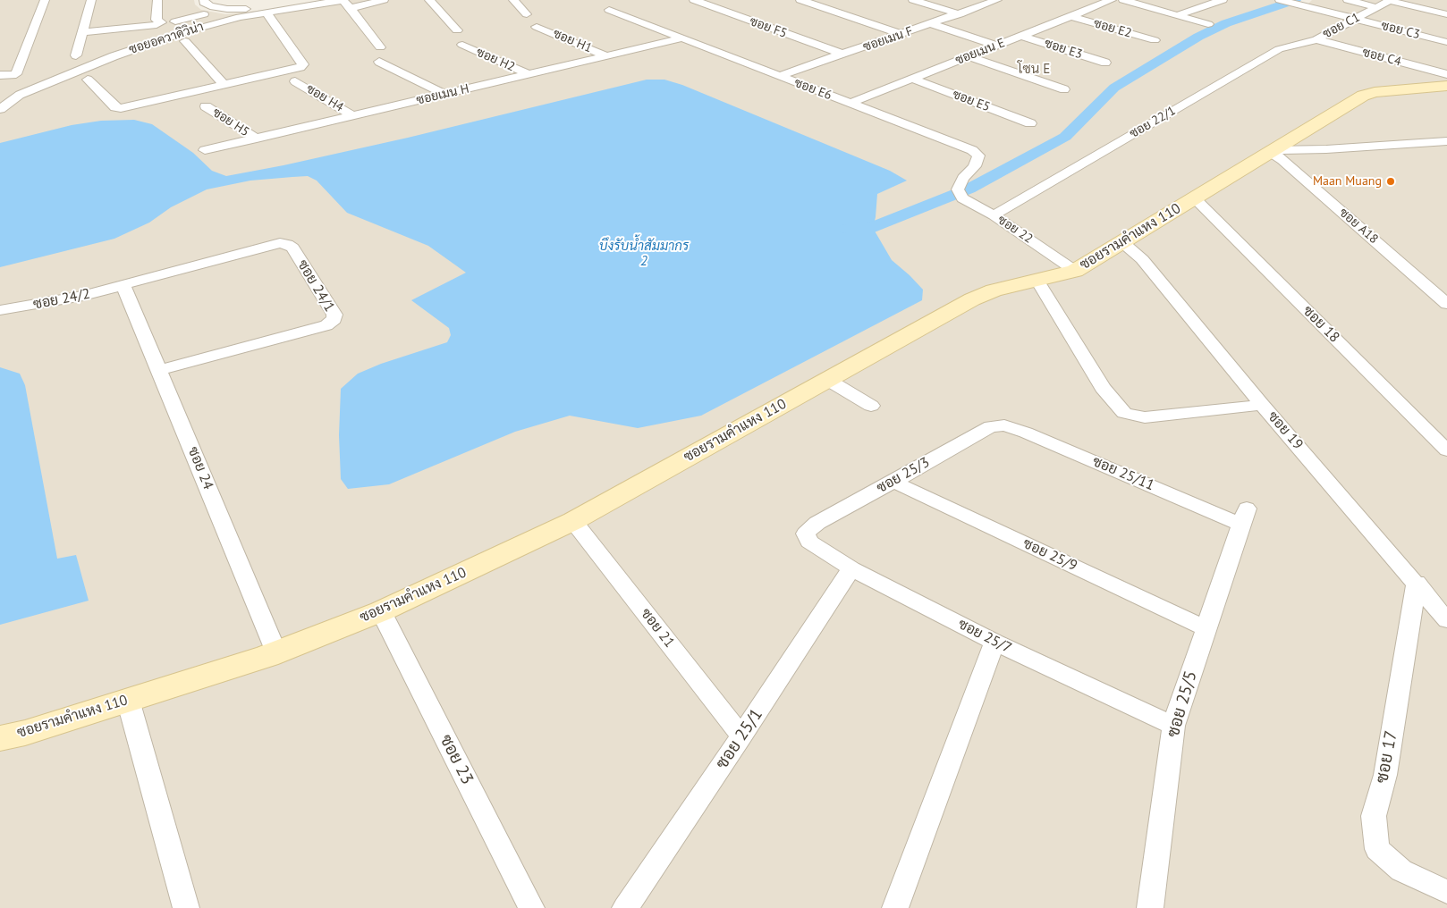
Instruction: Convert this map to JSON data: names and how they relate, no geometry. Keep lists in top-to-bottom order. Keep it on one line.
{"streets":{"street":["ซอย C1","ซอย F5","ซอย E2","ซอย C3","ซอยอควาดิวิน่า","ซอยเมน F","ซอย H1","ซอย E3","ซอยเมน E","ซอย C4","ซอย H2","ซอย E6","ซอยเมน H","ซอย H4","ซอย E5","ซอย H5","ซอย 22/1","ซอย A18","ซอย 22","ซอยรามคำแหง 110","ซอย 24/1","ซอย 24/2","ซอย 18","ซอย 19","ซอย 24","ซอย 25/11","ซอย 25/3","ซอย 25/9","ซอย 21","ซอย 25/7","ซอย 25/5","ซอย 25/1","ซอย 17","ซอย 23"]},"crossings":[["ซอย C1","ซอย C3"],["ซอย C1","ซอย C4"],["ซอย C1","ซอย 22/1"],["ซอย F5","ซอยเมน F"],["ซอย E2","ซอยเมน E"],["ซอยเมน F","ซอย E6"],["ซอย H1","ซอยเมน H"],["ซอย E3","ซอยเมน E"],["ซอยเมน E","ซอย E6"],["ซอยเมน E","ซอย E5"],["ซอย C4","ซอย 22/1"],["ซอย H2","ซอยเมน H"],["ซอย E6","ซอยเมน H"],["ซอย E6","ซอย 22"],["ซอยเมน H","ซอย H4"],["ซอยเมน H","ซอย H5"],["ซอย 22/1","ซอย 22"],["ซอย A18","ซอยรามคำแหง 110"],["ซอย 22","ซอยรามคำแหง 110"],["ซอยรามคำแหง 110","ซอย 18"],["ซอยรามคำแหง 110","ซอย 19"],["ซอยรามคำแหง 110","ซอย 24"],["ซอยรามคำแหง 110","ซอย 21"],["ซอยรามคำแหง 110","ซอย 23"],["ซอย 24/1","ซอย 24/2"],["ซอย 24/1","ซอย 24"],["ซอย 24/2","ซอย 24"],["ซอย 19","ซอย 17"],["ซอย 25/11","ซอย 25/3"],["ซอย 25/11","ซอย 25/5"],["ซอย 25/3","ซอย 25/9"],["ซอย 25/3","ซอย 25/7"],["ซอย 25/9","ซอย 25/5"],["ซอย 21","ซอย 25/1"],["ซอย 25/7","ซอย 25/5"],["ซอย 25/7","ซอย 25/1"]],"districts":["โซน E"],"water":["บึงรับน้ำสัมมากร 2"],"places":["Maan Muang"]}
